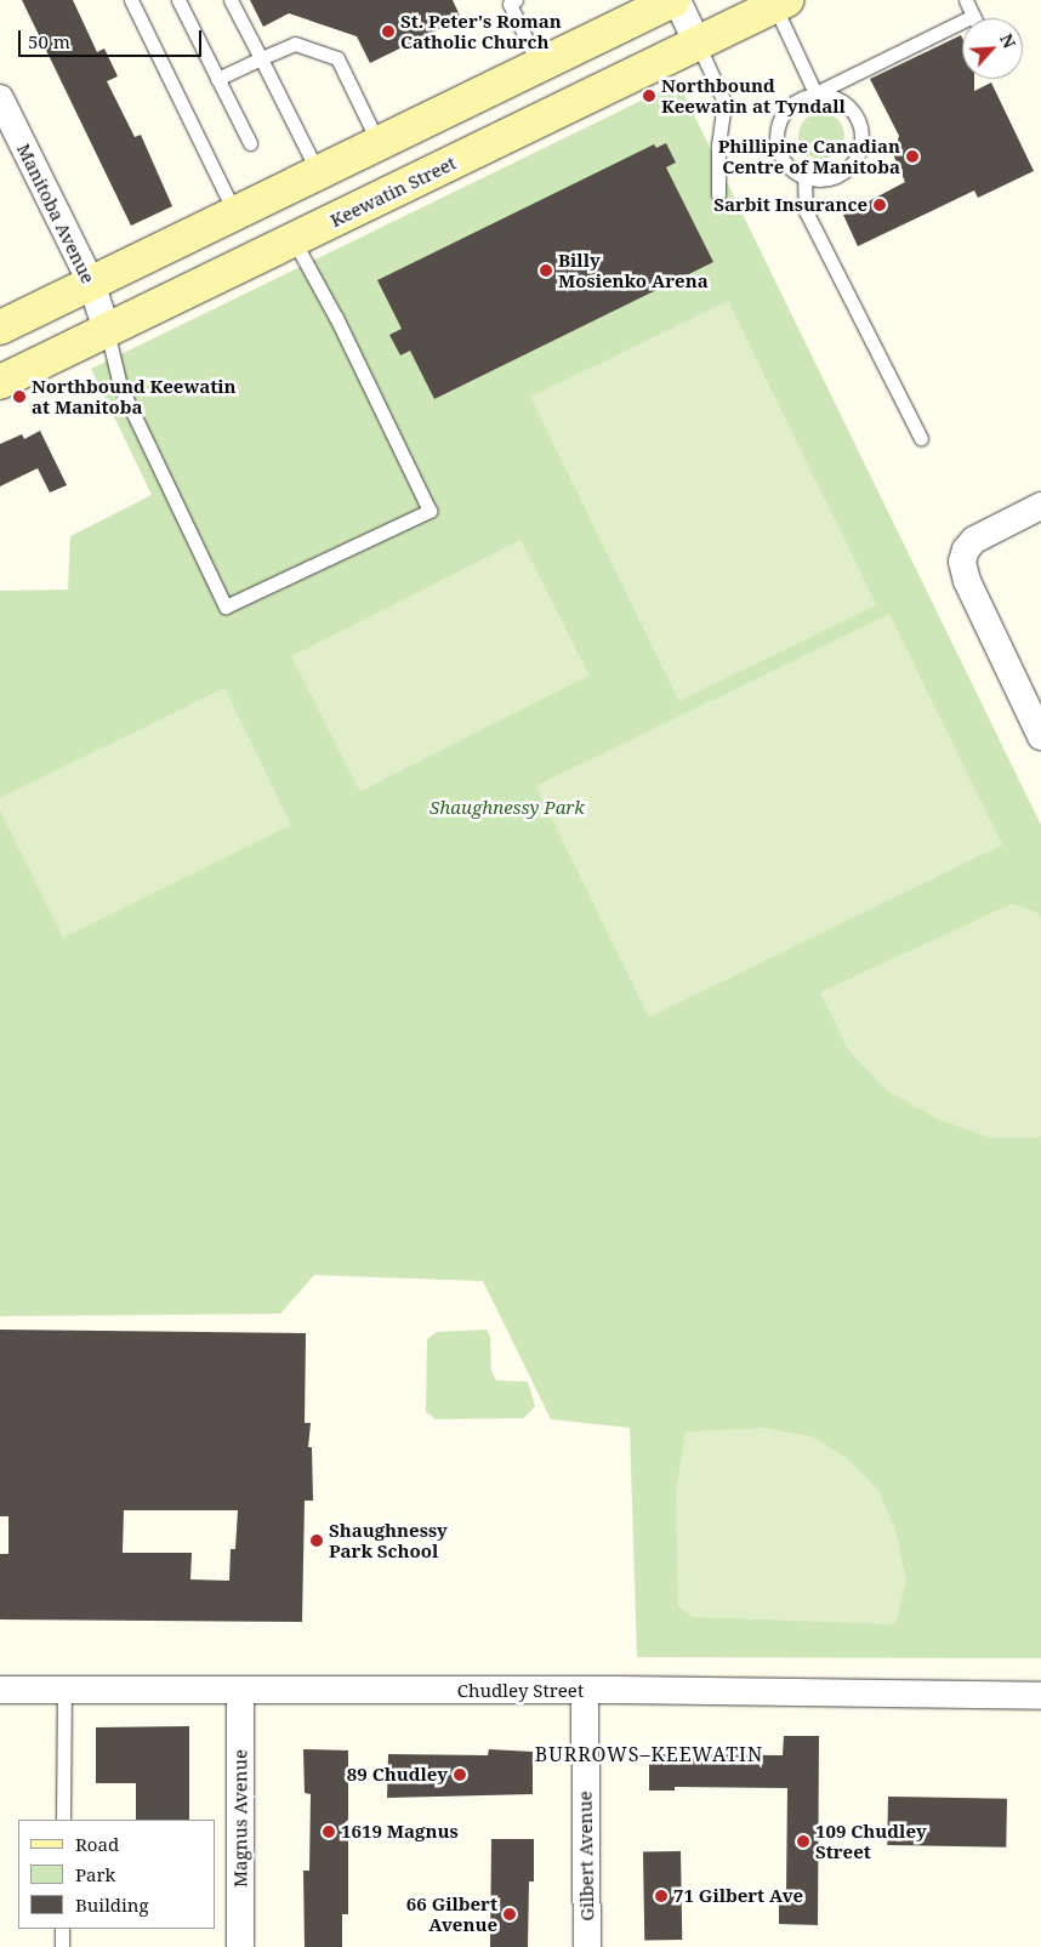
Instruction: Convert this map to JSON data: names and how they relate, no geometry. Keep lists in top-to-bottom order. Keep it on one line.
{"streets":{"main road":["Keewatin Street"],"street":["Manitoba Avenue","Chudley Street","Magnus Avenue","Gilbert Avenue"]},"crossings":[["Keewatin Street","Manitoba Avenue"],["Chudley Street","Magnus Avenue"],["Chudley Street","Gilbert Avenue"]],"districts":["BURROWS–KEEWATIN"],"parks":["Shaughnessy Park"],"places":["St. Peter's Roman Catholic Church","Northbound Keewatin at Tyndall","Phillipine Canadian Centre of Manitoba","Sarbit Insurance","Billy Mosienko Arena","Northbound Keewatin at Manitoba","Shaughnessy Park School","89 Chudley","1619 Magnus","109 Chudley Street","71 Gilbert Ave","66 Gilbert Avenue"],"legend":["Road","Park","Building"],"scale_bar":"50 m","north":"top right"}
